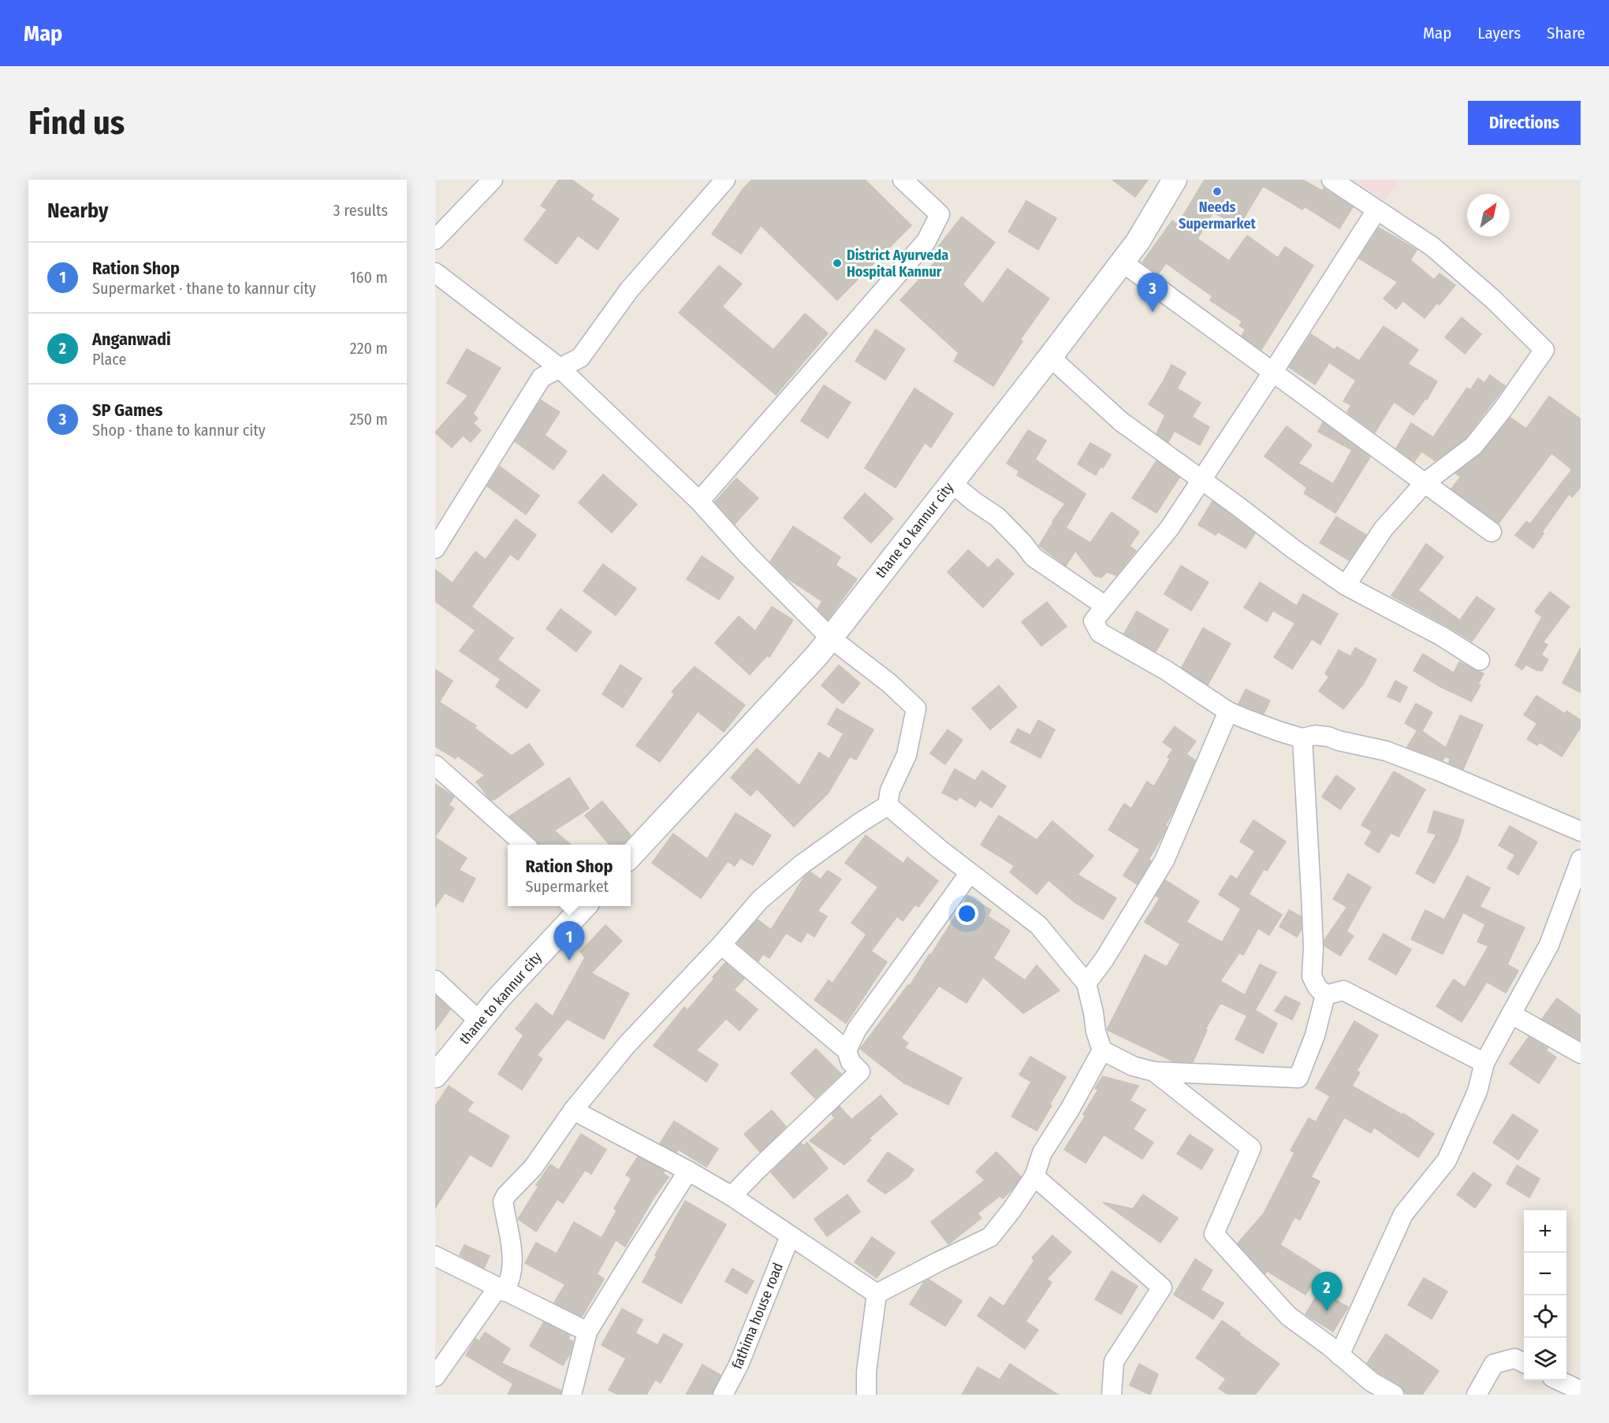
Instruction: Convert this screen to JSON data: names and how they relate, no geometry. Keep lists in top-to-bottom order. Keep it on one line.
{"streets":{"street":["thane to kannur city","fathima house road"]},"places":["Needs Supermarket","District Ayurveda Hospital Kannur"],"north":"top right","page":{"header":"Map","nav":["Map","Layers","Share"],"buttons":"Directions","title":"Find us","heading":["Nearby","3 results"],"list":[{"mark":"1","name":"Ration Shop","note":"Supermarket · thane to kannur city","value":"160 m"},{"mark":"2","name":"Anganwadi","note":"Place","value":"220 m"},{"mark":"3","name":"SP Games","note":"Shop · thane to kannur city","value":"250 m"}],"pins":["3","1","2"],"popup":["Ration Shop","Supermarket"],"map_buttons":["+","−"]}}
